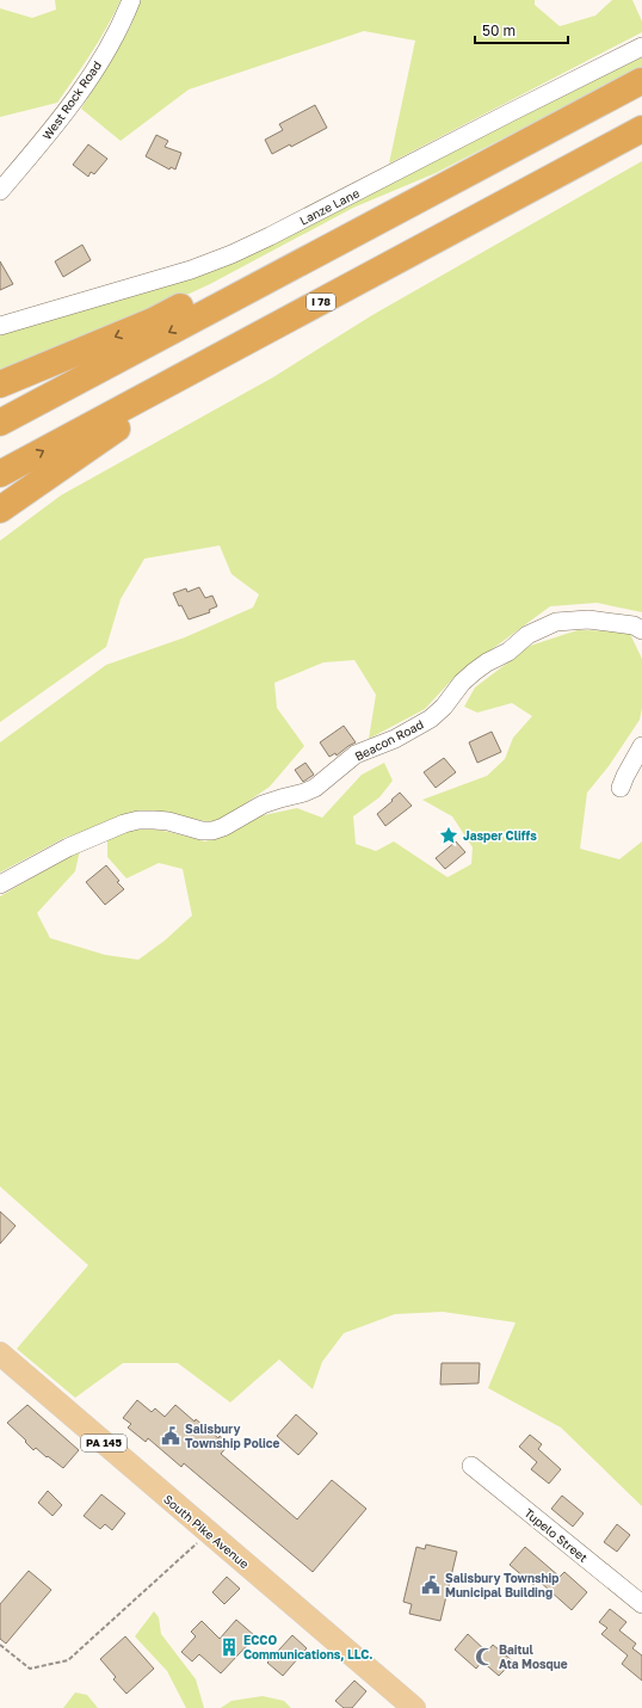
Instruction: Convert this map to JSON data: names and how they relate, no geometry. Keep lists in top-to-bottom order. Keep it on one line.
{"streets":{"highway":["I 78"],"main road":["PA 145","South Pike Avenue"],"street":["West Rock Road","Lanze Lane","Beacon Road","Tupelo Street"]},"places":{"place":["Jasper Cliffs"],"public building":["Salisbury Township Police","Salisbury Township Municipal Building"],"building":["ECCO Communications, LLC."],"mosque":["Baitul Ata Mosque"]},"scale_bar":"50 m"}
